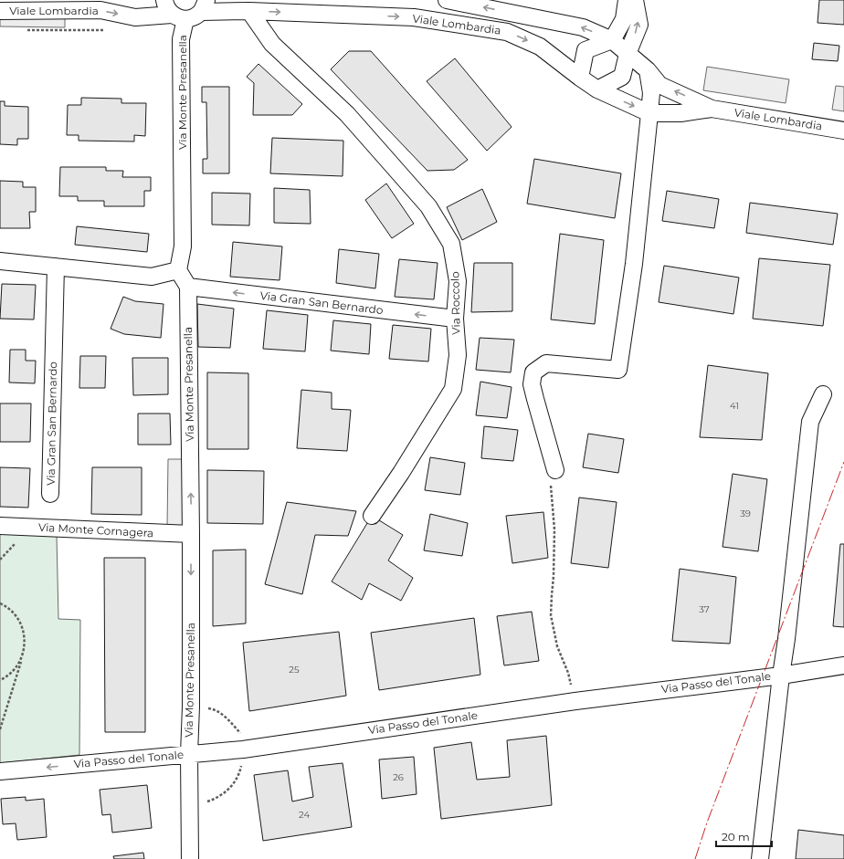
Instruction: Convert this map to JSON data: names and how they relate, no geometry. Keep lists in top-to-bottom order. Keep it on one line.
{"streets":{"street":["Viale Lombardia","Via Monte Presanella","Via Gran San Bernardo","Via Roccolo","Via Monte Cornagera","Via Passo del Tonale"]},"crossings":[["Viale Lombardia","Via Monte Presanella"],["Viale Lombardia","Via Roccolo"],["Via Monte Presanella","Via Gran San Bernardo"],["Via Monte Presanella","Via Monte Cornagera"],["Via Monte Presanella","Via Passo del Tonale"],["Via Gran San Bernardo","Via Roccolo"]],"one_way":["Via Gran San Bernardo"],"house_numbers":["41","39","37","25","26","24"],"scale_bar":"20 m"}
